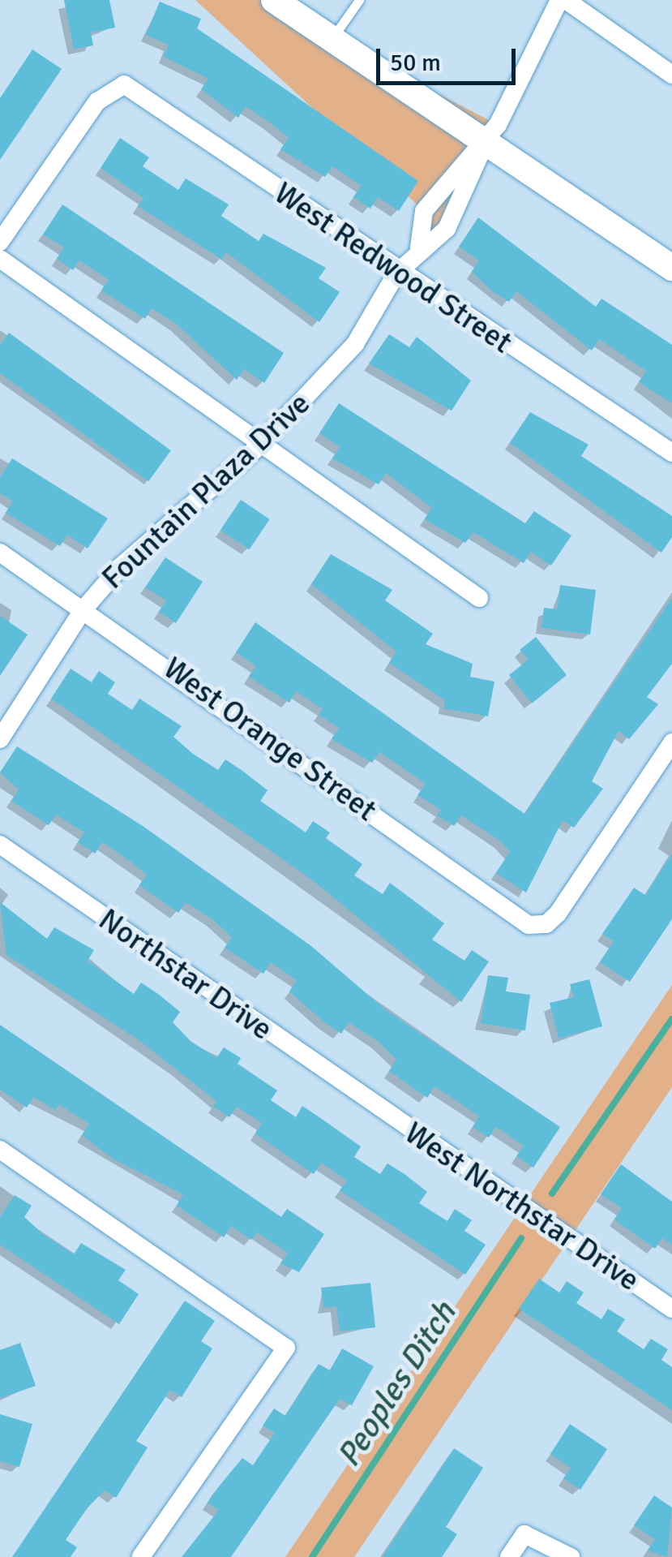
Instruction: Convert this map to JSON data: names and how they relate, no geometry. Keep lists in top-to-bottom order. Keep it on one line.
{"streets":{"street":["West Redwood Street","Fountain Plaza Drive","West Orange Street","Northstar Drive","West Northstar Drive"]},"crossings":[["West Redwood Street","Fountain Plaza Drive"],["Fountain Plaza Drive","West Orange Street"],["Northstar Drive","West Northstar Drive"]],"water":["Peoples Ditch"],"scale_bar":"50 m"}
